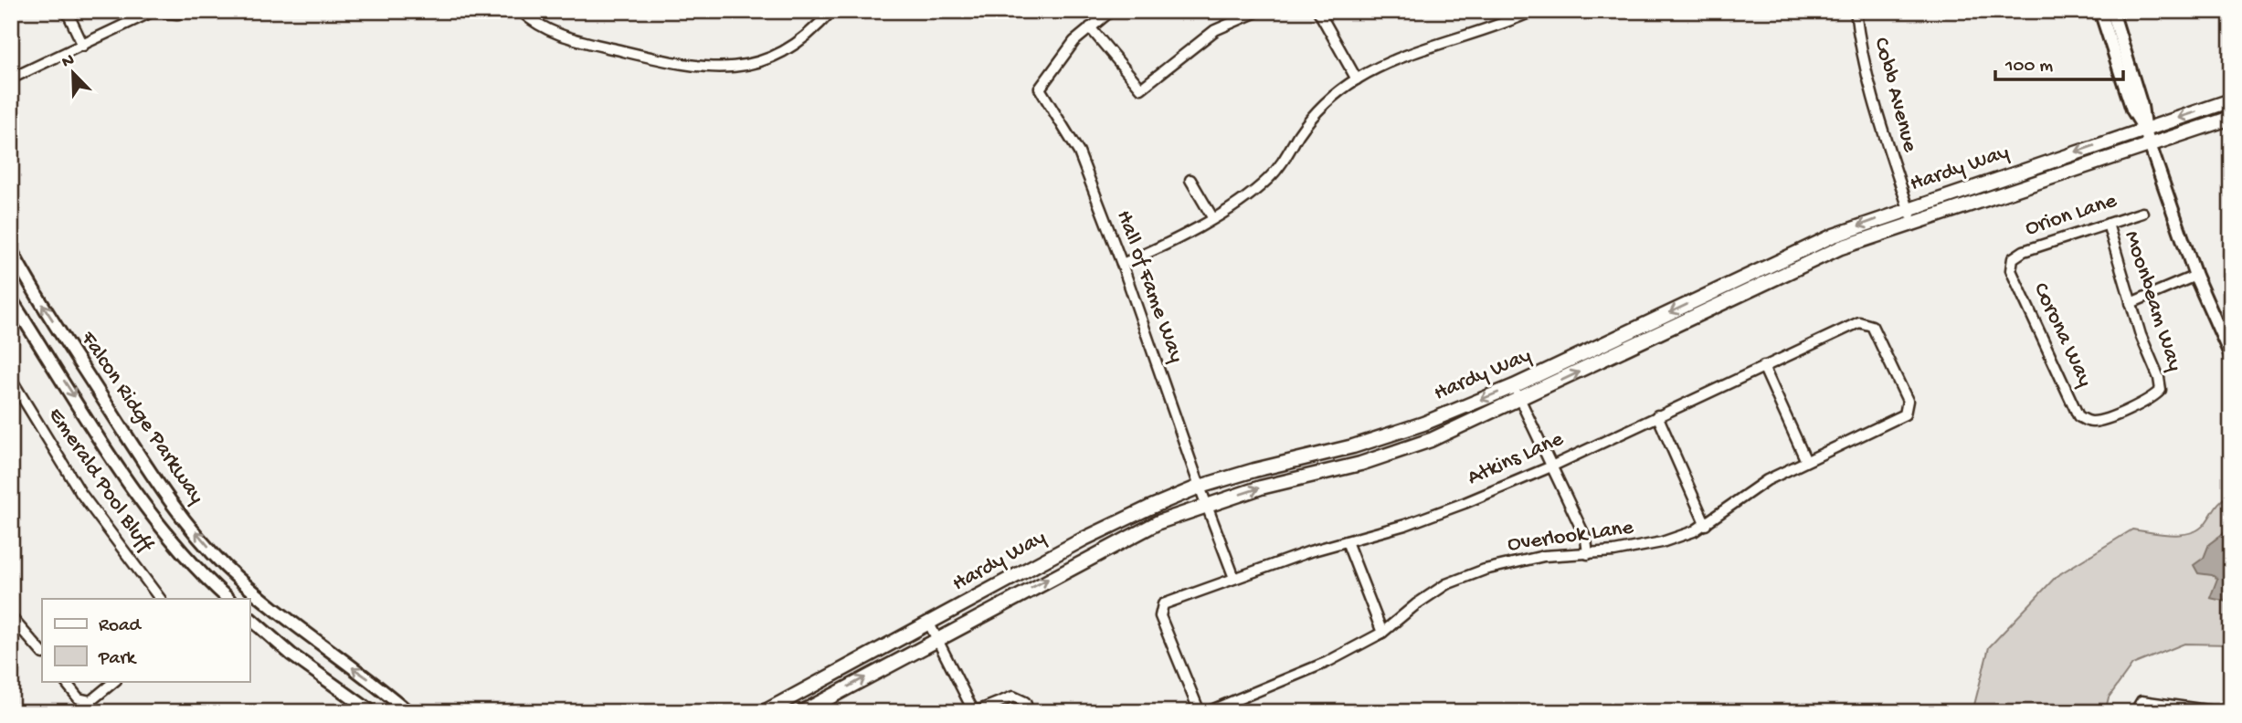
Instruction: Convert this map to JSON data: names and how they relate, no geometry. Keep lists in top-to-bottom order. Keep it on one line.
{"streets":{"main road":["Hardy Way"],"street":["Cobb Avenue","Orion Lane","Hall of Fame Way","Moonbeam Way","Corona Way","Falcon Ridge Parkway","Atkins Lane","Emerald Pool Bluff","Overlook Lane"]},"crossings":[["Cobb Avenue","Hardy Way"],["Hardy Way","Hall of Fame Way"],["Orion Lane","Moonbeam Way"],["Orion Lane","Corona Way"],["Hall of Fame Way","Atkins Lane"],["Moonbeam Way","Corona Way"],["Atkins Lane","Overlook Lane"]],"legend":["Road","Park"],"scale_bar":"100 m","north":"top left"}
